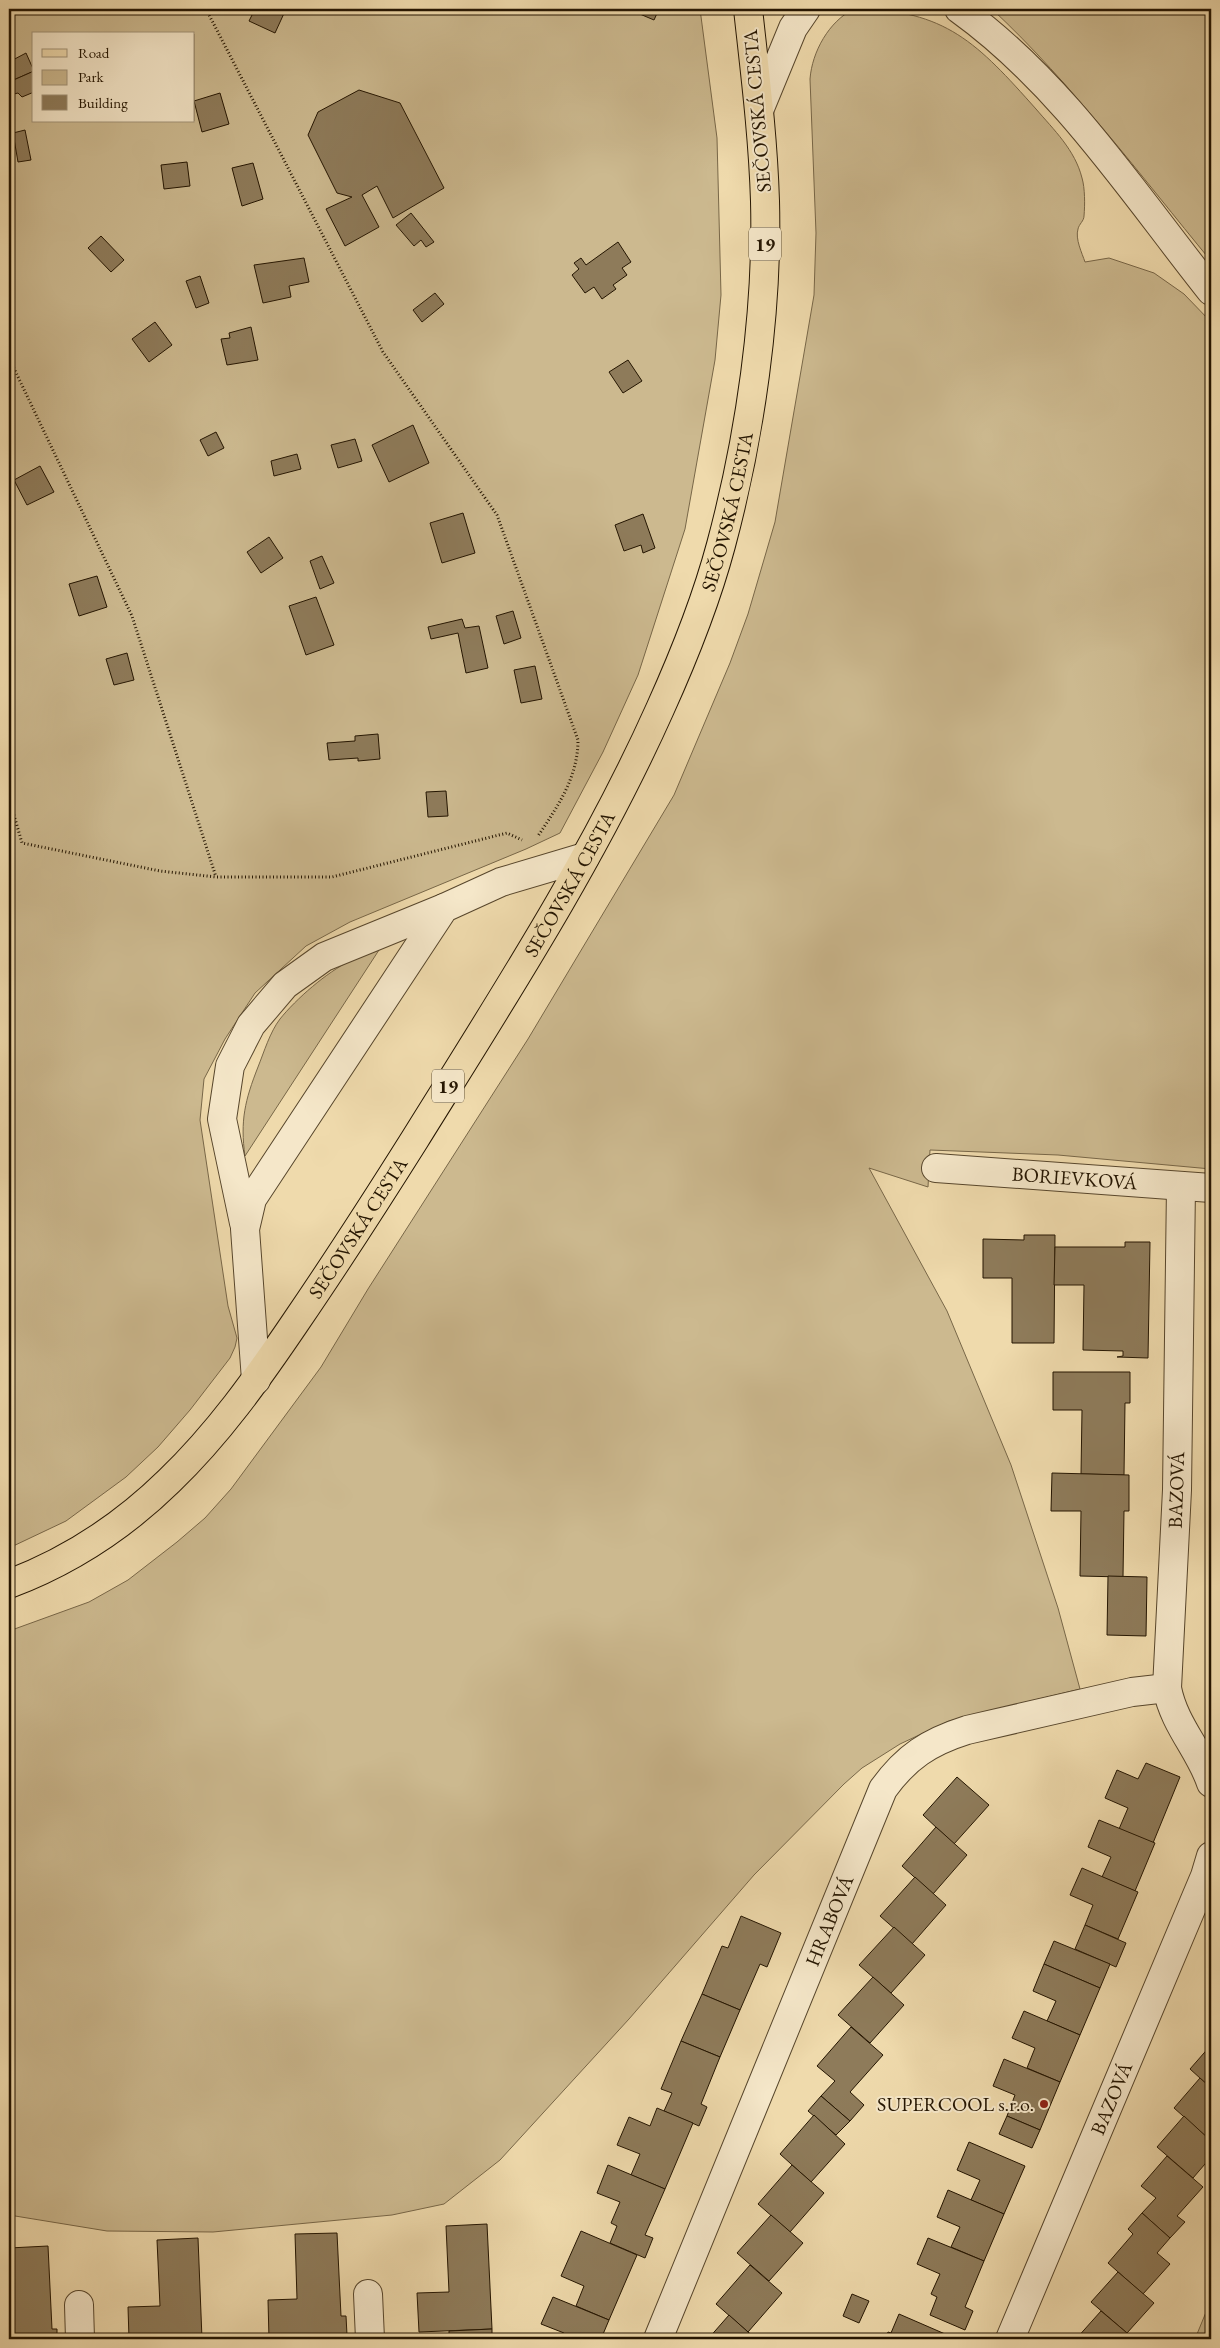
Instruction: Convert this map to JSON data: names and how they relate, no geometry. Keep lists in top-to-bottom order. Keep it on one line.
{"streets":{"main road":["SEČOVSKÁ CESTA","19"],"street":["BORIEVKOVÁ","BAZOVÁ","HRABOVÁ"]},"crossings":[["BORIEVKOVÁ","BAZOVÁ"],["BAZOVÁ","HRABOVÁ"]],"places":["SUPERCOOL s.r.o."],"legend":["Road","Park","Building"]}
